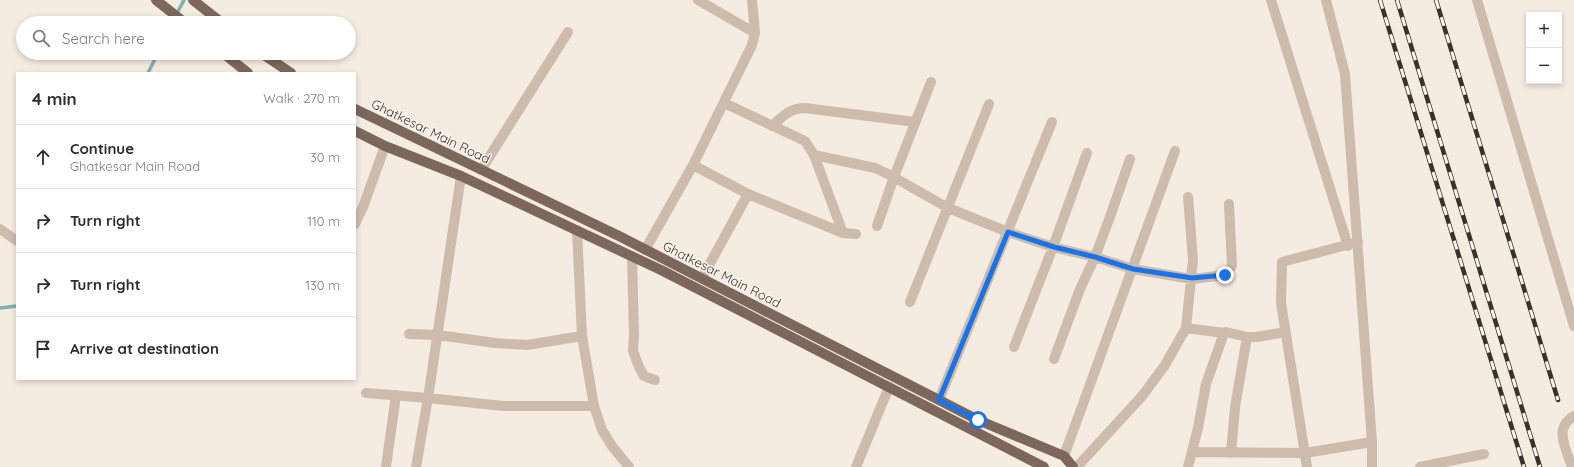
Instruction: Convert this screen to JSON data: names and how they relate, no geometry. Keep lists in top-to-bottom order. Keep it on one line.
{"streets":{"main road":["Ghatkesar Main Road"]},"page":{"map_buttons":["+","−"],"search":"Search here","heading":["4 min","Walk · 270 m"],"list":[["Continue","Ghatkesar Main Road","30 m"],["Turn right","110 m"],["Turn right","130 m"],"Arrive at destination"]}}
